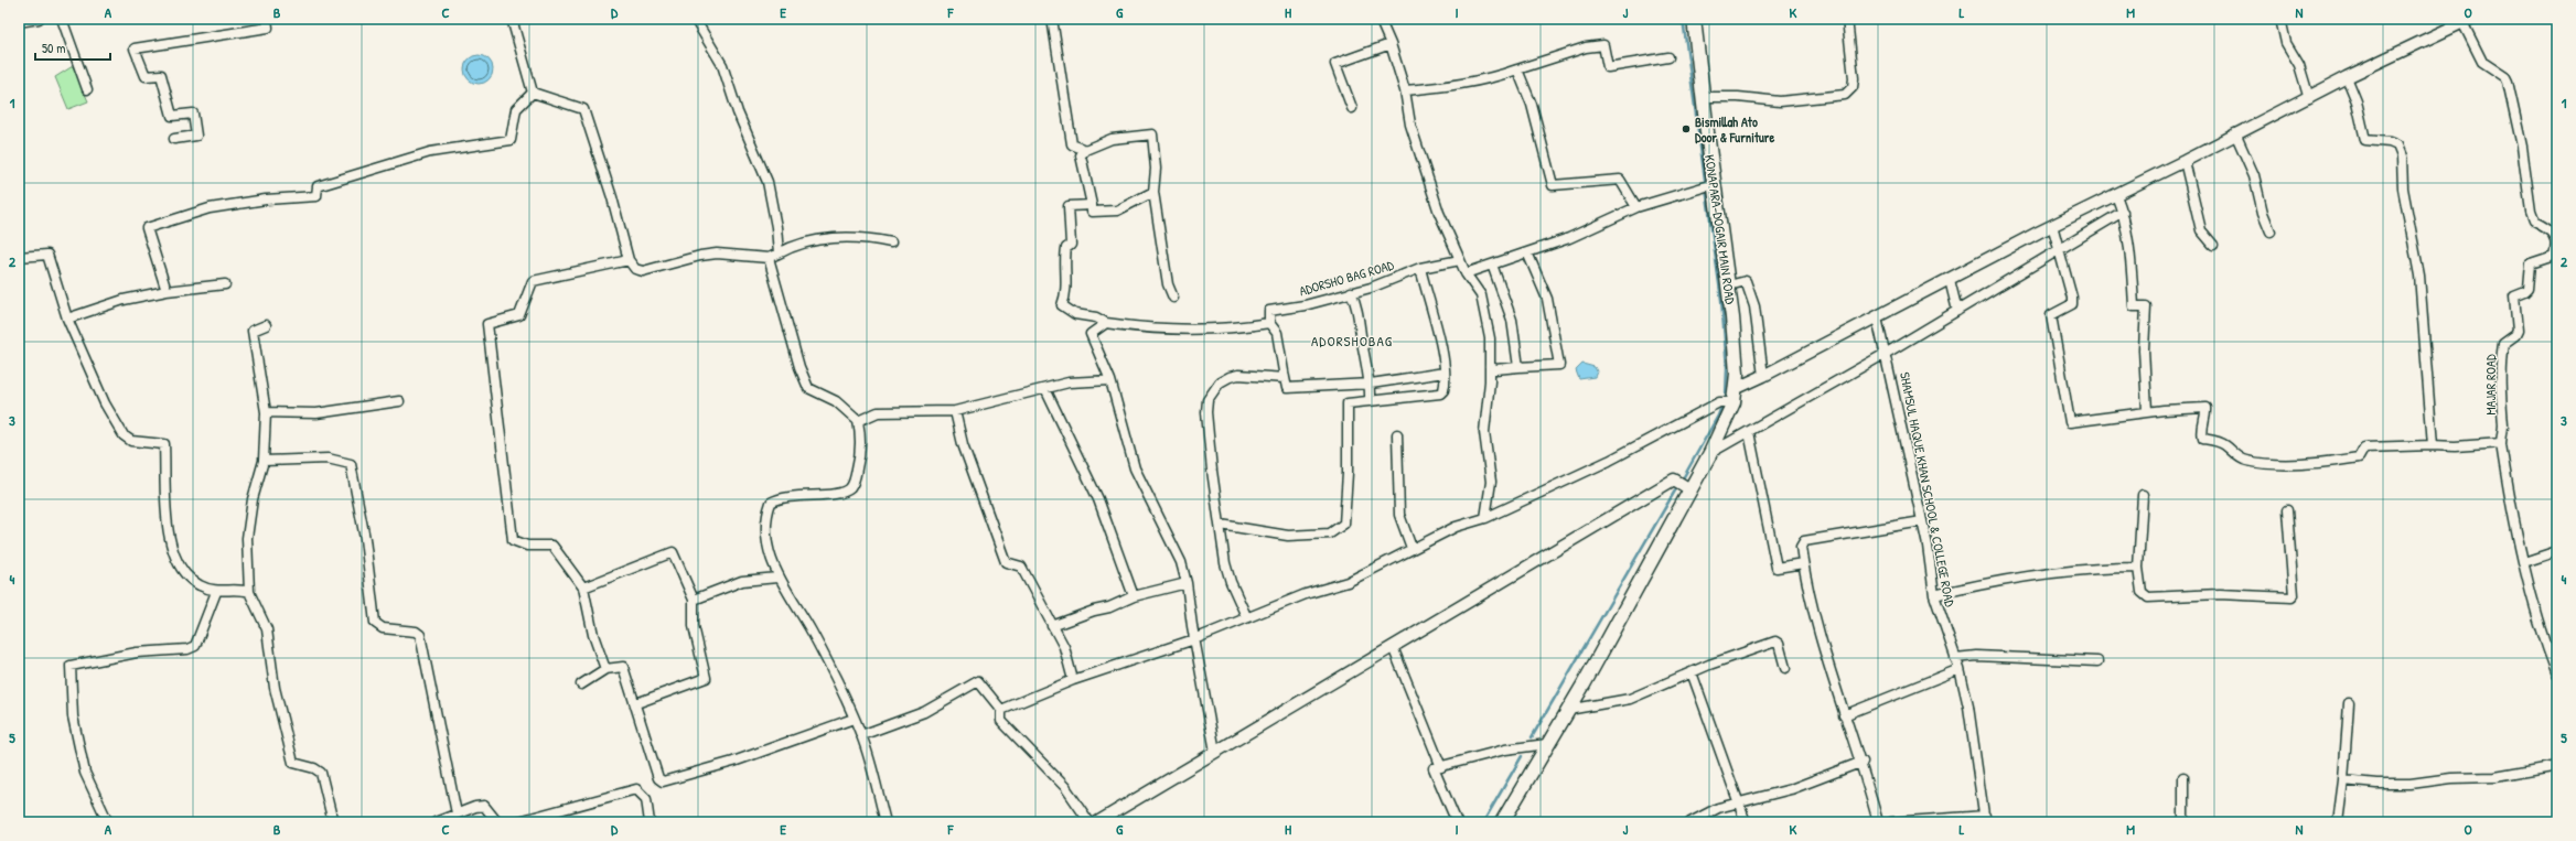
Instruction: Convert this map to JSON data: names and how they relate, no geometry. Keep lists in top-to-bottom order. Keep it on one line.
{"streets":{"main road":["KONAPARA-DOGAIR MAIN ROAD"],"street":["ADORSHO BAG ROAD","MAJAR ROAD","SHAMSUL HAQUE KHAN SCHOOL & COLLEGE ROAD"]},"districts":["ADORSHOBAG"],"places":["Bismillah Ato Door & Furniture"],"scale_bar":"50 m","grid":{"columns":["A","B","C","D","E","F","G","H","I","J","K","L","M","N","O"],"rows":["1","2","3","4","5"]}}
